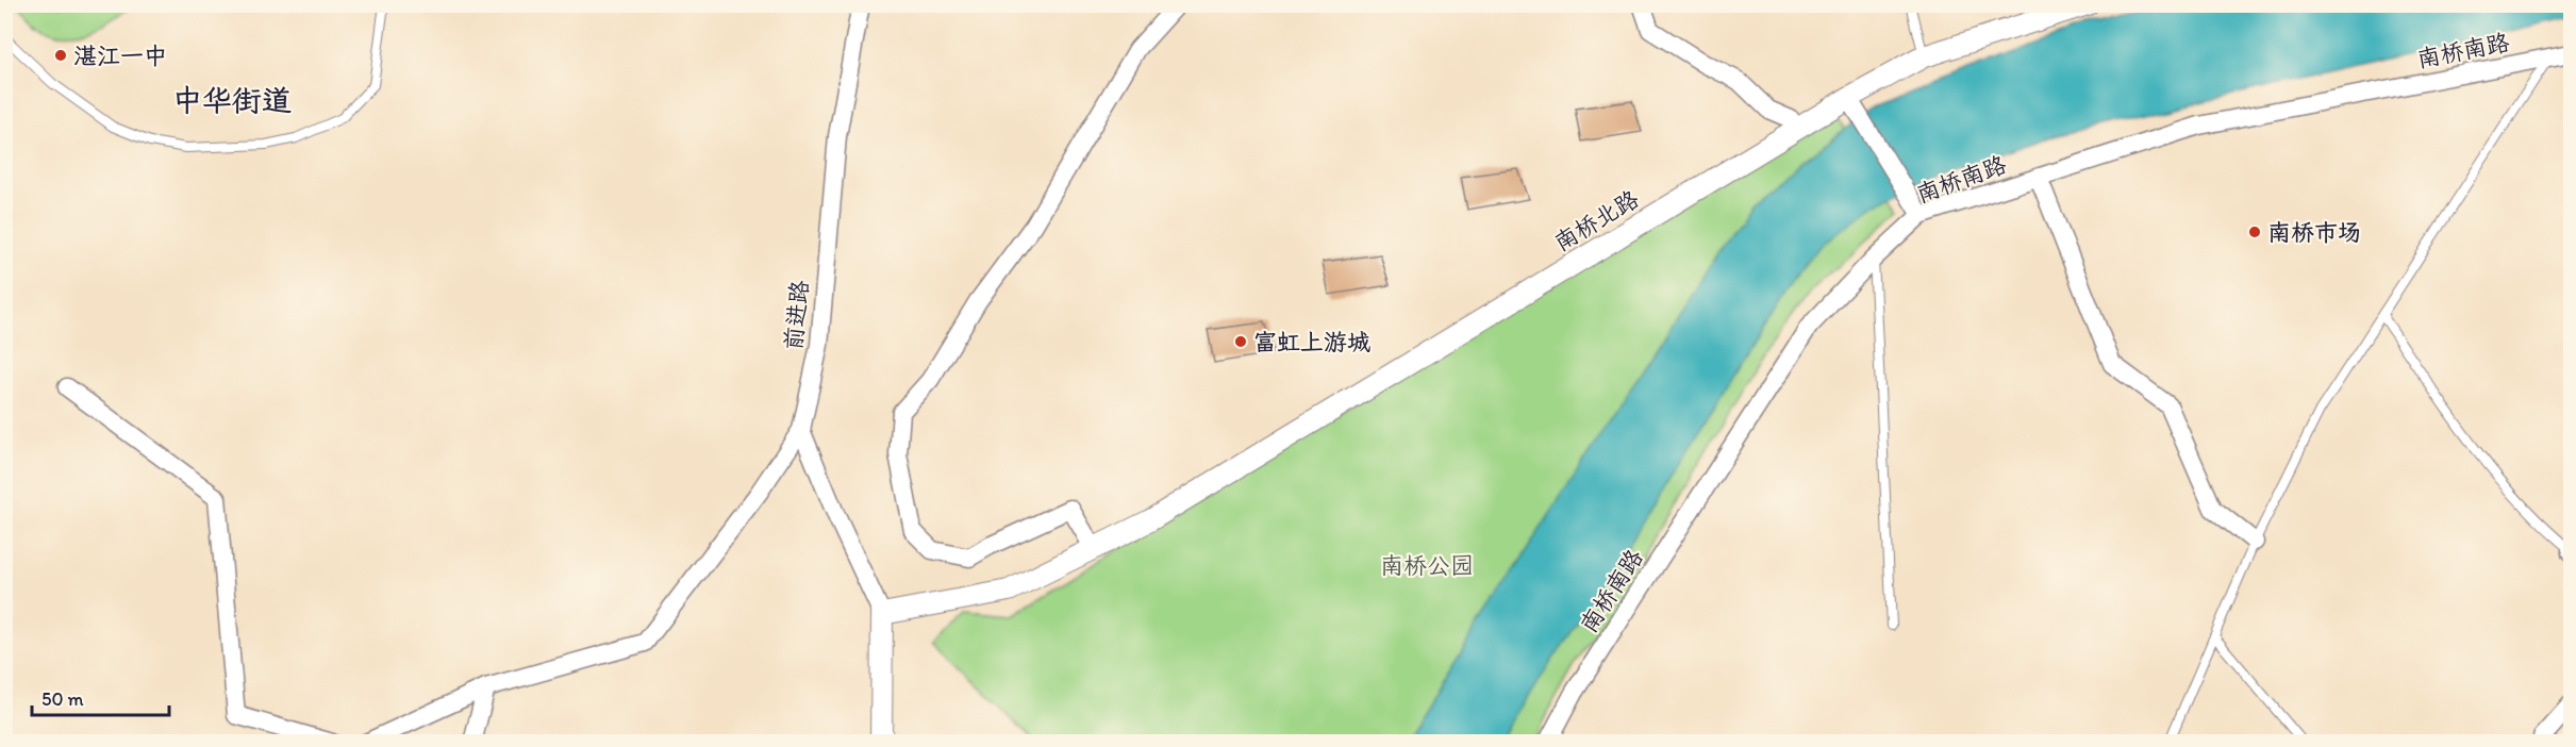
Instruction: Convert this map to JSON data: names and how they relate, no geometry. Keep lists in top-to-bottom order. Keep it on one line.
{"streets":{"street":["南桥南路","南桥北路","前进路"]},"districts":["中华街道"],"parks":["南桥公园"],"places":["湛江一中","南桥市场","富虹上游城"],"scale_bar":"50 m"}
